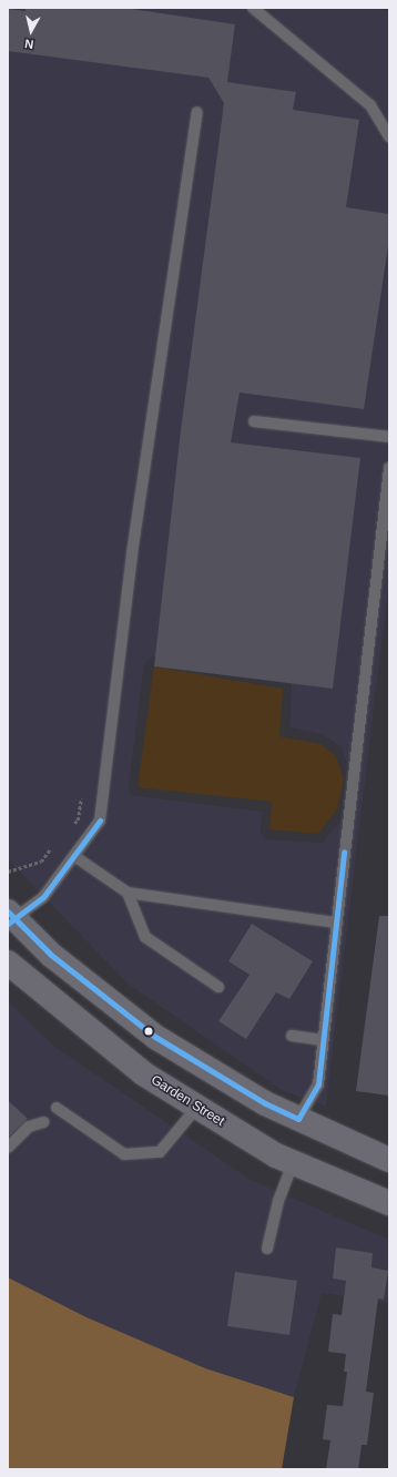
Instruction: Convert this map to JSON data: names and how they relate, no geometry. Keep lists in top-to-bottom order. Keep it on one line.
{"streets":{"main road":["Garden Street"]},"north":"bottom"}
